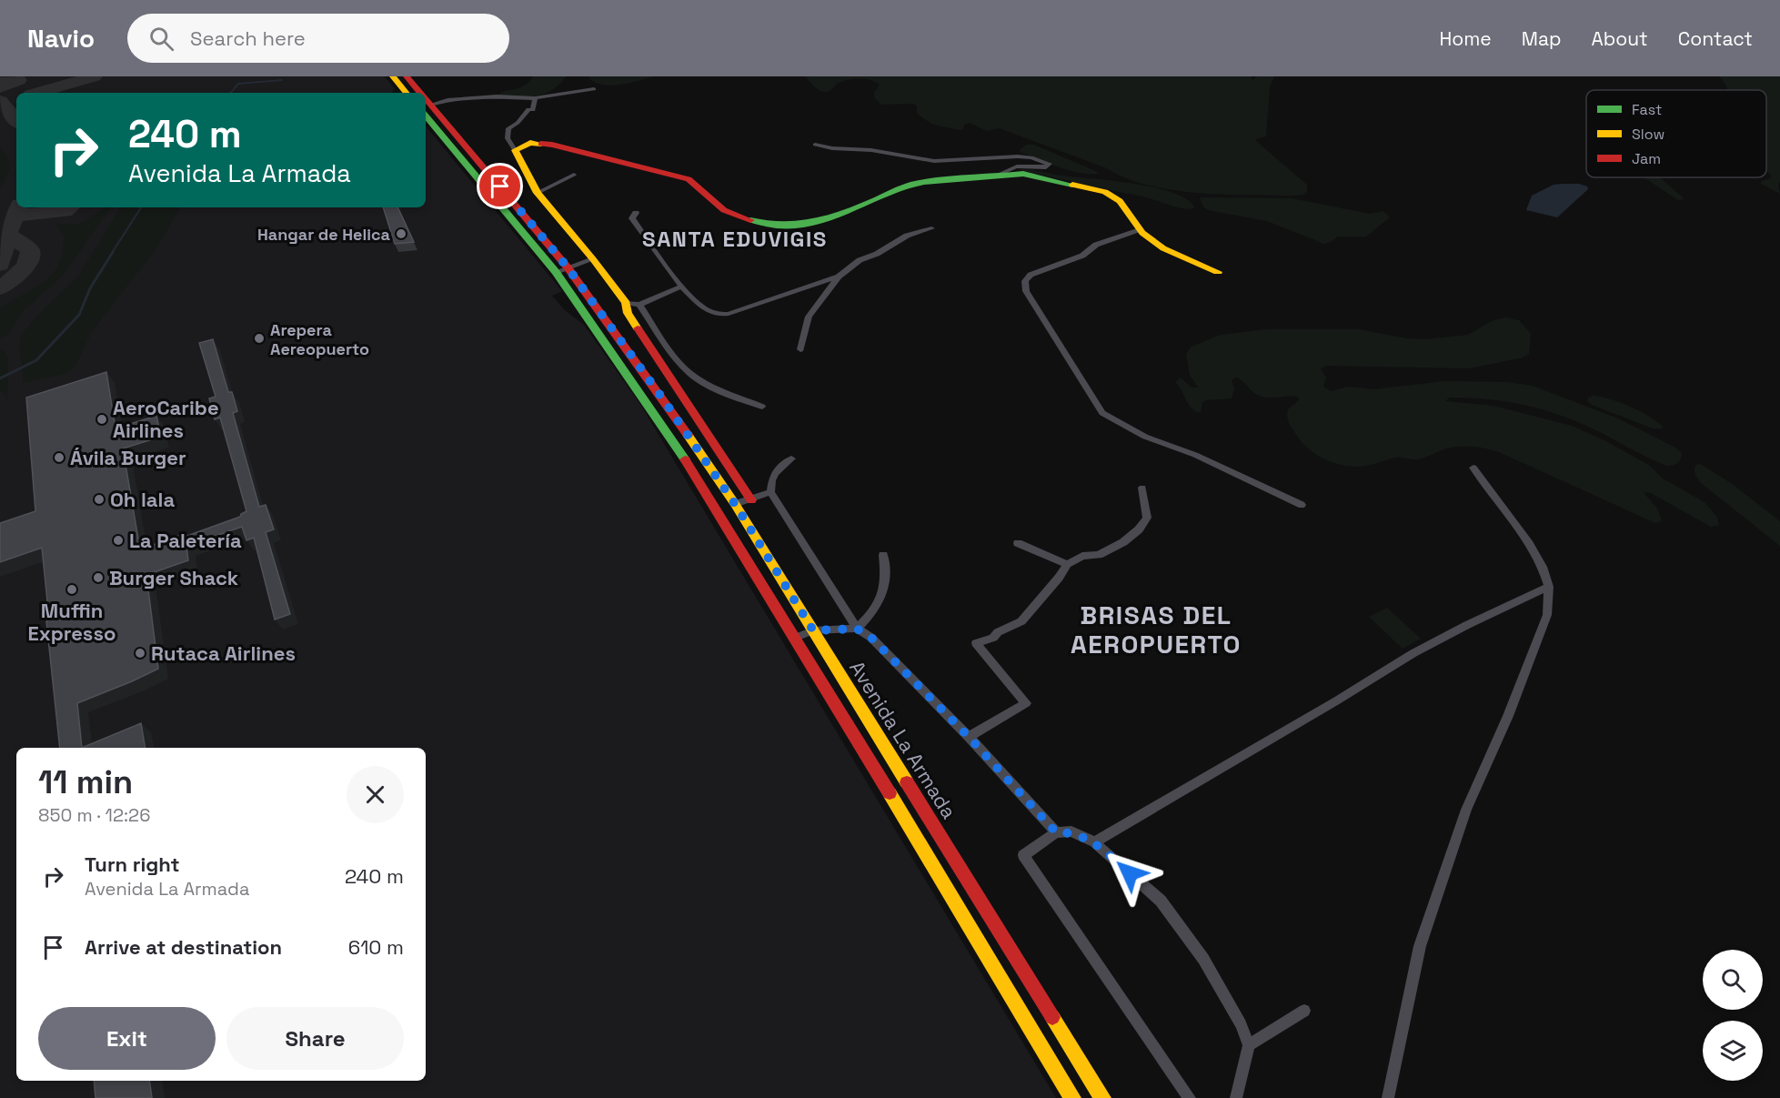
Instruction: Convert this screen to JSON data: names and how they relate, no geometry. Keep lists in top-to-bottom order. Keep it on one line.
{"streets":{"main road":["Avenida La Armada"]},"districts":["SANTA EDUVIGIS","BRISAS DEL AEROPUERTO"],"places":["Hangar de Helica","Arepera Aereopuerto","AeroCaribe Airlines","Ávila Burger","Oh lala","La Paletería","Burger Shack","Muffin Expresso","Rutaca Airlines"],"legend":["Fast","Slow","Jam"],"page":{"header":"Navio","search":"Search here","nav":["Home","Map","About","Contact"],"turn":["240 m","Avenida La Armada"],"heading":["11 min","850 m · 12:26"],"list":[{"name":"Turn right","note":"Avenida La Armada","value":"240 m"},{"name":"Arrive at destination","value":"610 m"}],"buttons":["Exit","Share"]}}
